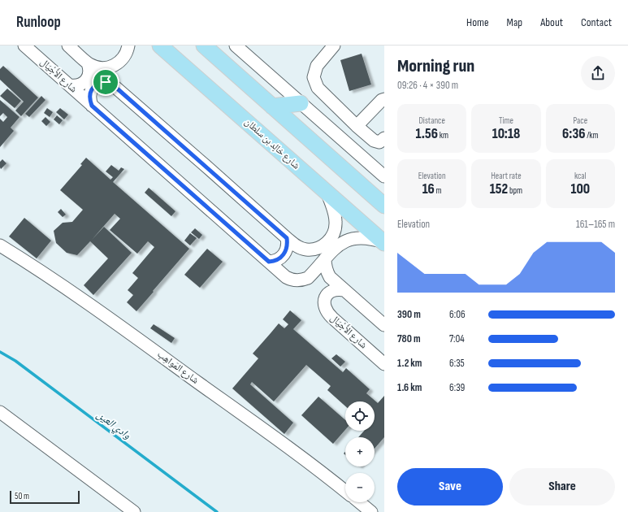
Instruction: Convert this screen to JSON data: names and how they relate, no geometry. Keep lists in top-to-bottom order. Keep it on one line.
{"streets":{"main road":["شارع خالِد بن سلطان"],"street":["شارع الأَجْيَال","شارع المَواهِب"]},"crossings":[["شارع الأَجْيَال","شارع خالِد بن سلطان"]],"water":["وادي العين"],"scale_bar":"50 m","page":{"header":"Runloop","nav":["Home","Map","About","Contact"],"heading":["Morning run","09:26 · 4 × 390 m"],"stats":[["Distance","1.56 km"],["Time","10:18"],["Pace","6:36 /km"],["Elevation","16 m"],["Heart rate","152 bpm"],["kcal","100"]],"chart":["Elevation","161–165 m"],"list":[{"name":"390 m","note":"6:06"},{"name":"780 m","note":"7:04"},{"name":"1.2 km","note":"6:35"},{"name":"1.6 km","note":"6:39"}],"map_buttons":["+","−"],"buttons":["Save","Share"],"scale":"50 m"}}
